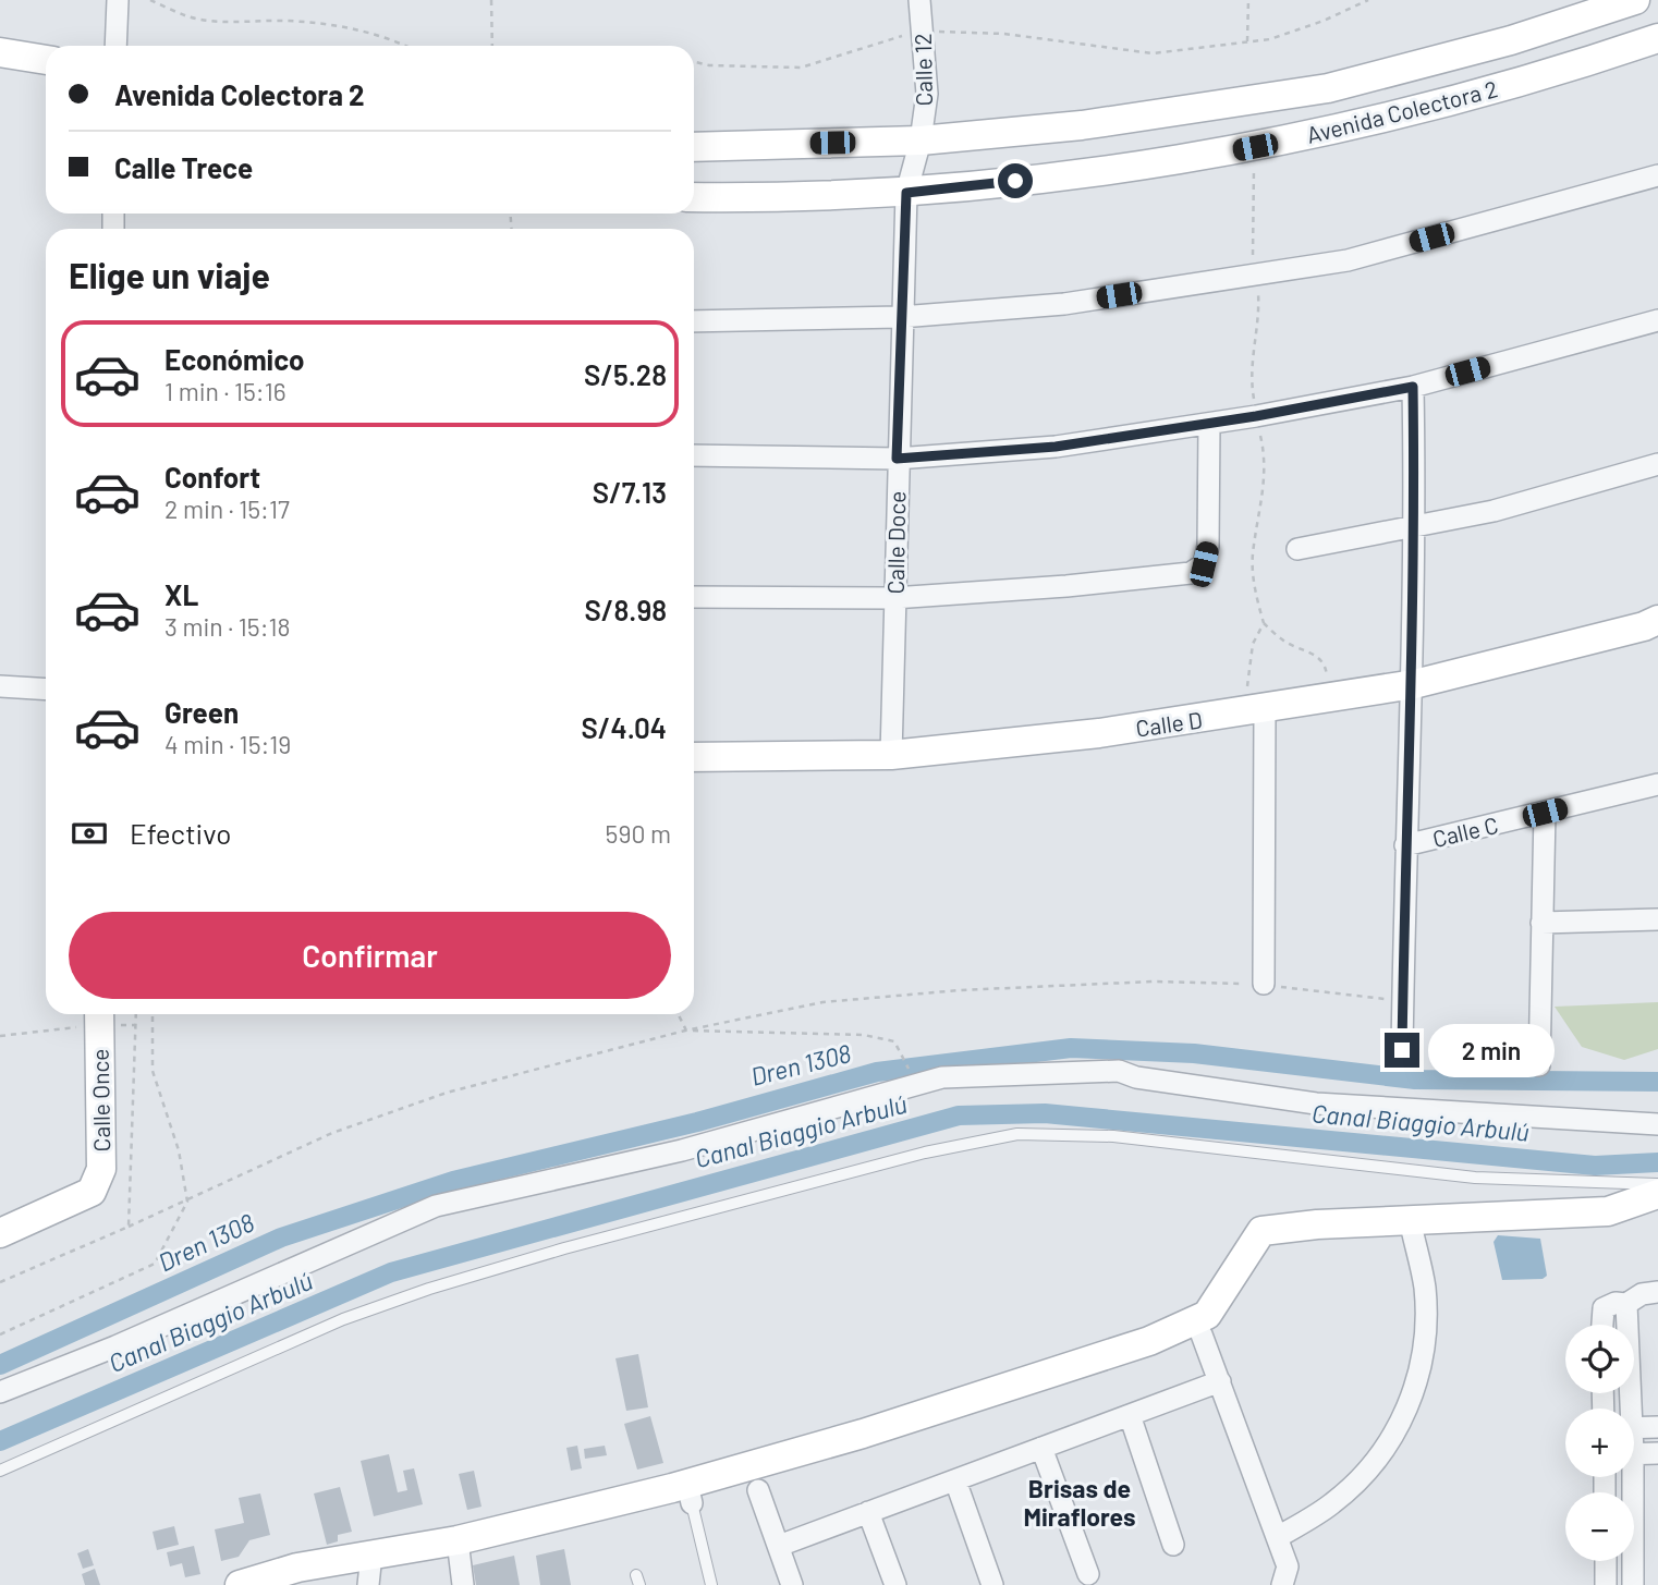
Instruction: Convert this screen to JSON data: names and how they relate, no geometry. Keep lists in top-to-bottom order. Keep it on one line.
{"streets":{"street":["Calle 12","Avenida Colectora 2","Calle Doce","Calle D","Calle C","Calle Once"]},"crossings":[["Calle 12","Avenida Colectora 2"],["Calle 12","Calle Doce"],["Avenida Colectora 2","Calle Doce"],["Calle Doce","Calle D"]],"districts":["Brisas de Miraflores"],"water":["Dren 1308","Canal Biaggio Arbulú"],"page":{"banner":["Avenida Colectora 2","Calle Trece"],"heading":"Elige un viaje","list":[{"name":"Económico","note":"1 min · 15:16","value":"S/5.28"},{"name":"Confort","note":"2 min · 15:17","value":"S/7.13"},{"name":"XL","note":"3 min · 15:18","value":"S/8.98"},{"name":"Green","note":"4 min · 15:19","value":"S/4.04"}],"pay":["Efectivo","590 m"],"buttons":"Confirmar","bubble":"2 min","map_buttons":["+","−"]}}
